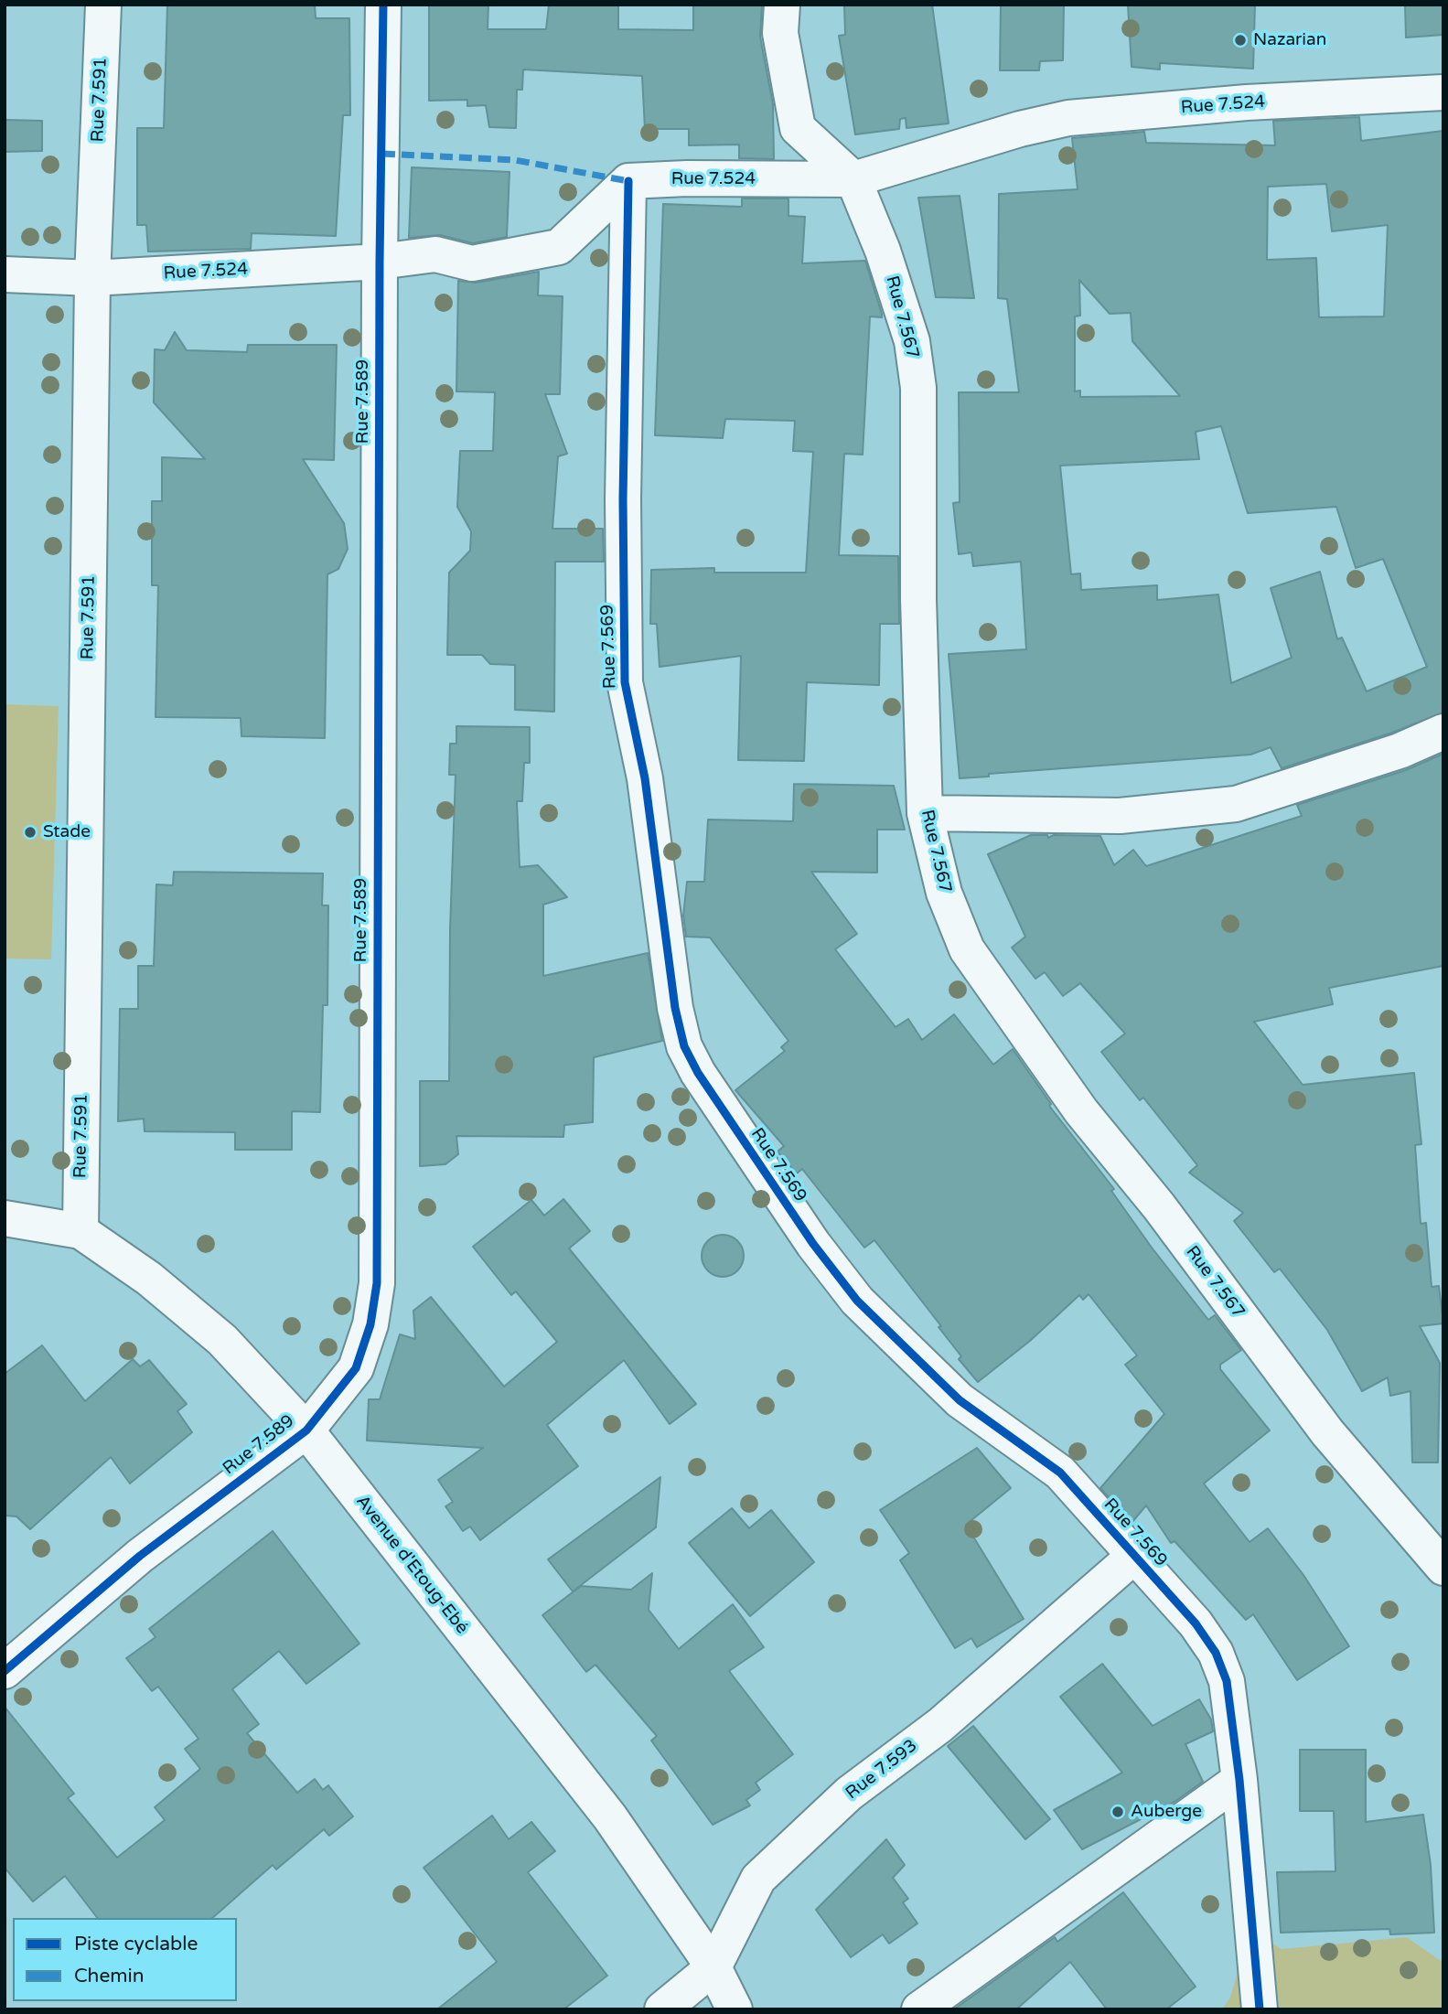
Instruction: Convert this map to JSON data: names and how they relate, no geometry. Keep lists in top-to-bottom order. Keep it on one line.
{"streets":{"street":["Rue 7.591","Rue 7.524","Rue 7.567","Rue 7.589","Rue 7.569","Avenue d'Etoug-Ebé","Rue 7.593"]},"crossings":[["Rue 7.591","Rue 7.524"],["Rue 7.591","Avenue d'Etoug-Ebé"],["Rue 7.524","Rue 7.567"],["Rue 7.524","Rue 7.589"],["Rue 7.524","Rue 7.569"],["Rue 7.589","Avenue d'Etoug-Ebé"],["Rue 7.569","Rue 7.593"],["Avenue d'Etoug-Ebé","Rue 7.593"]],"places":["Nazarian","Stade","Auberge"],"legend":["Piste cyclable","Chemin"]}
